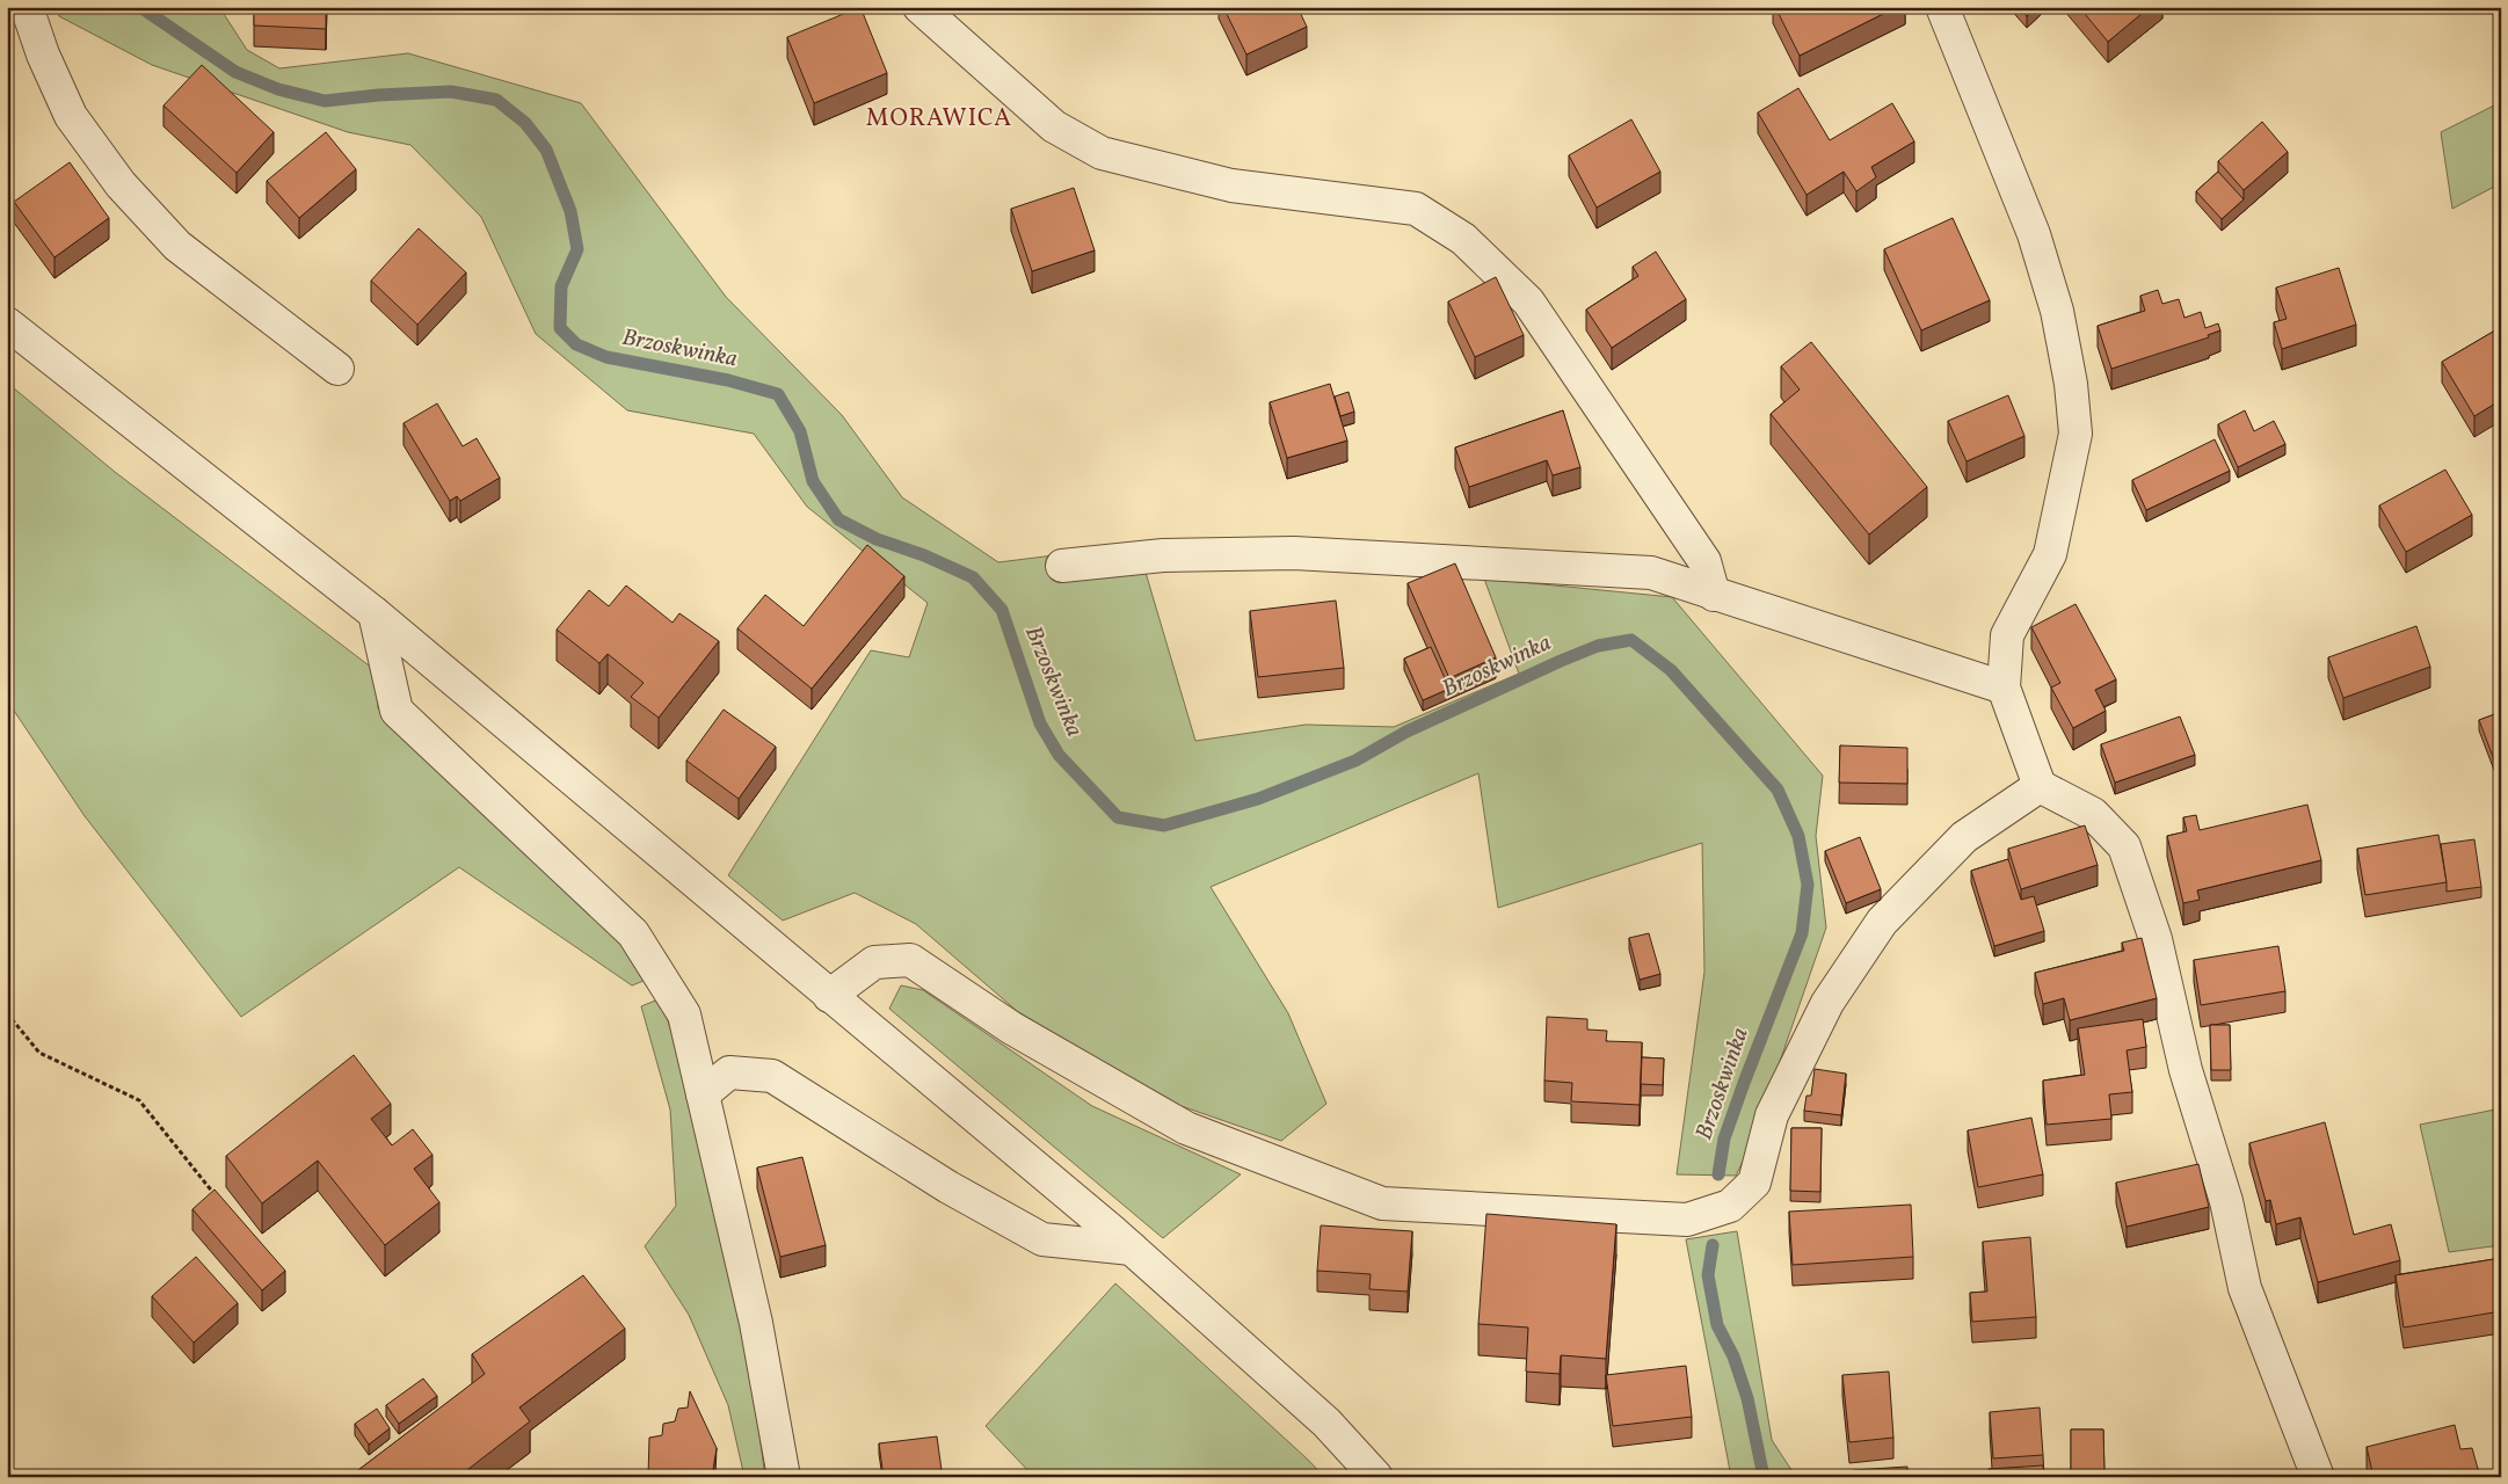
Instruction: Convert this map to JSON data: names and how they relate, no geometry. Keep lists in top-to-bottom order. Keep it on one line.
{"districts":["MORAWICA"],"water":["Brzoskwinka"]}
